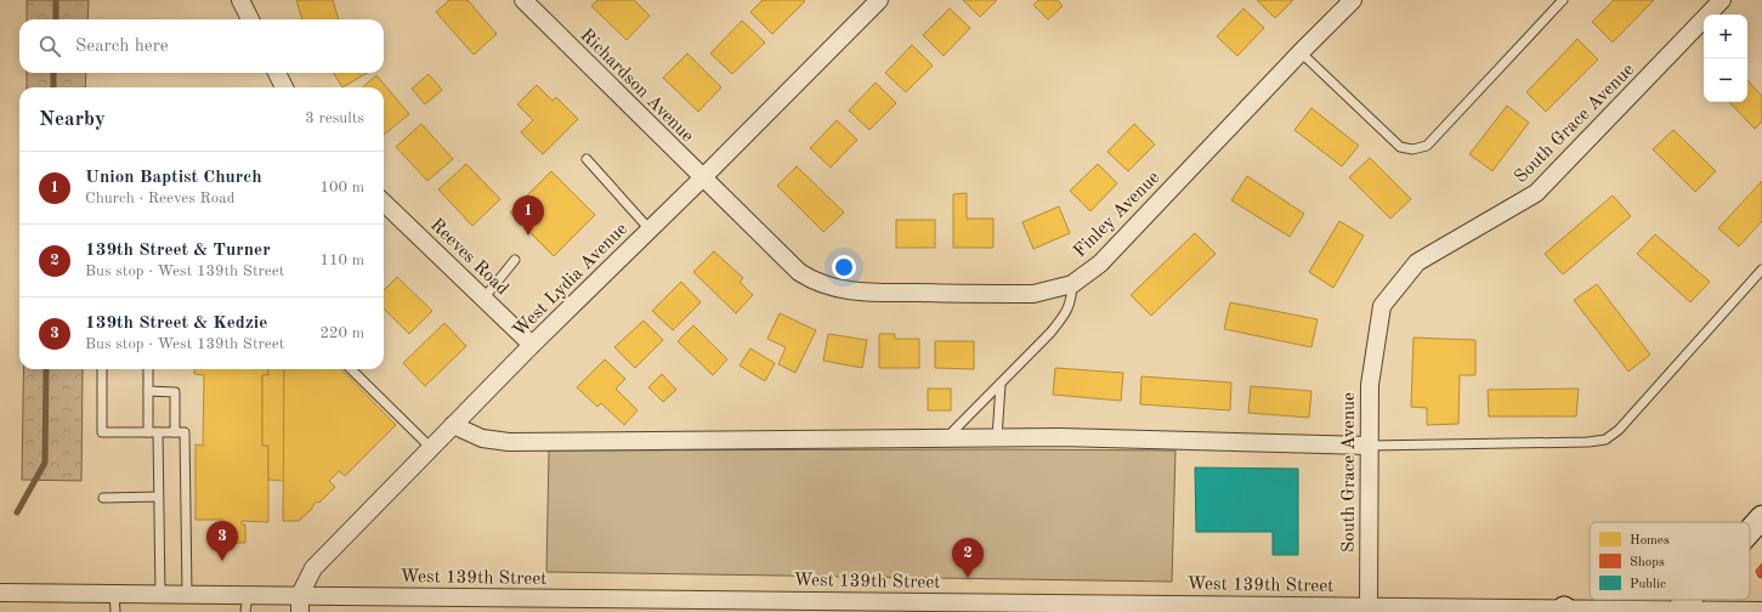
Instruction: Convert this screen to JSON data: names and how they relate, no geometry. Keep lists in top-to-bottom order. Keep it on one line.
{"streets":{"street":["Richardson Avenue","South Grace Avenue","Finley Avenue","Reeves Road","West Lydia Avenue","West 139th Street"]},"crossings":[["Richardson Avenue","Finley Avenue"],["Richardson Avenue","West Lydia Avenue"],["South Grace Avenue","West 139th Street"],["Finley Avenue","West Lydia Avenue"],["Reeves Road","West Lydia Avenue"],["West Lydia Avenue","West 139th Street"]],"legend":["Homes","Shops","Public"],"page":{"map_buttons":["+","−"],"search":"Search here","heading":["Nearby","3 results"],"list":[{"mark":"1","name":"Union Baptist Church","note":"Church · Reeves Road","value":"100 m"},{"mark":"2","name":"139th Street & Turner","note":"Bus stop · West 139th Street","value":"110 m"},{"mark":"3","name":"139th Street & Kedzie","note":"Bus stop · West 139th Street","value":"220 m"}],"pins":["1","3","2"]}}
